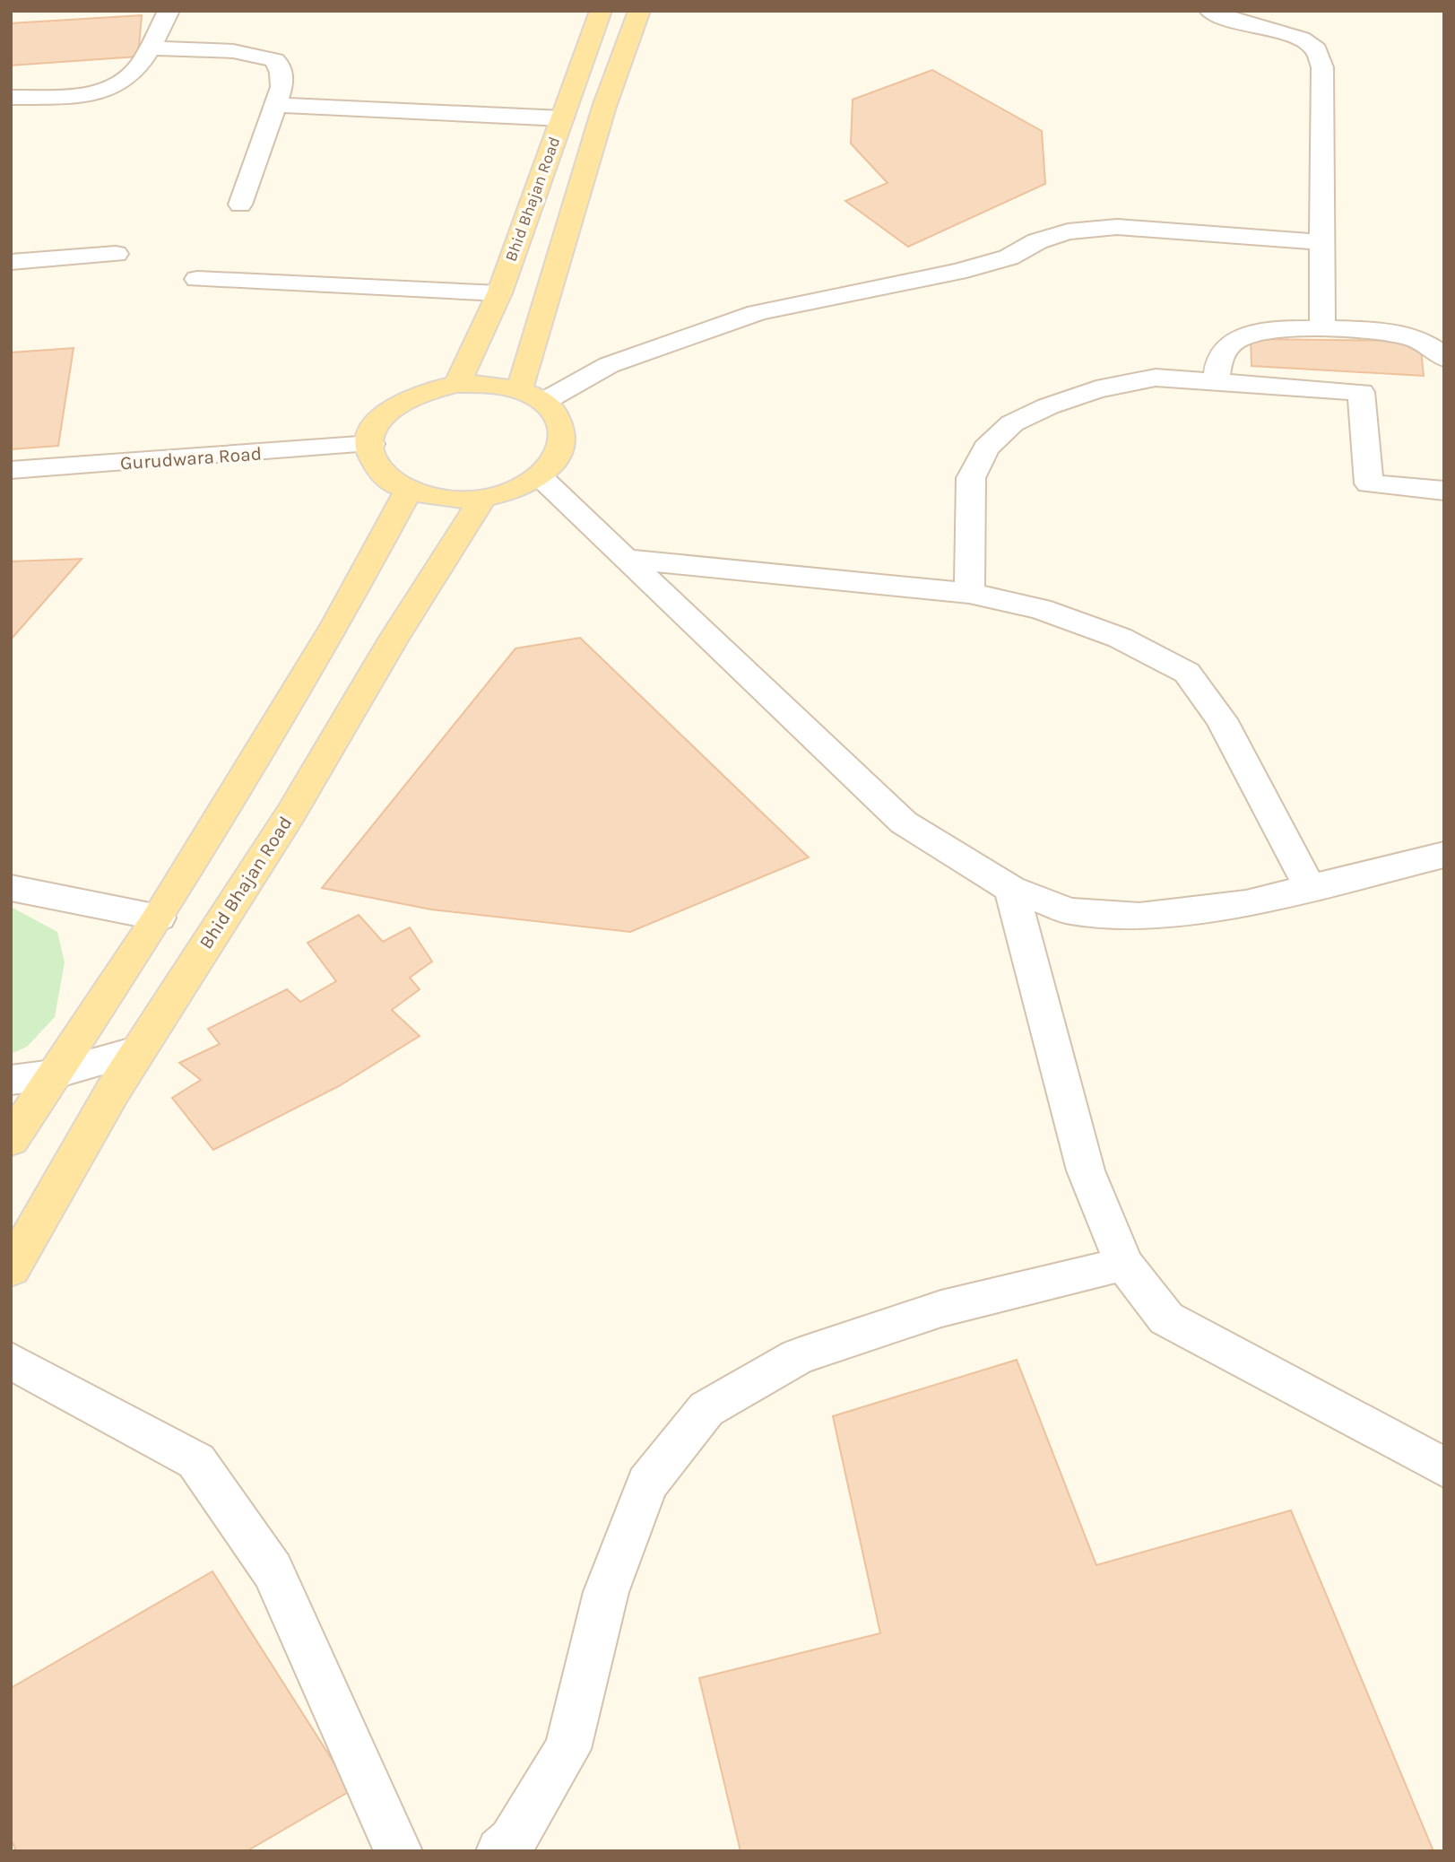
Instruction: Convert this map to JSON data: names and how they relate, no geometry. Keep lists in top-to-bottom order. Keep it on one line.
{"streets":{"main road":["Bhid Bhajan Road"],"street":["Gurudwara Road"]},"crossings":[["Bhid Bhajan Road","Gurudwara Road"]]}
